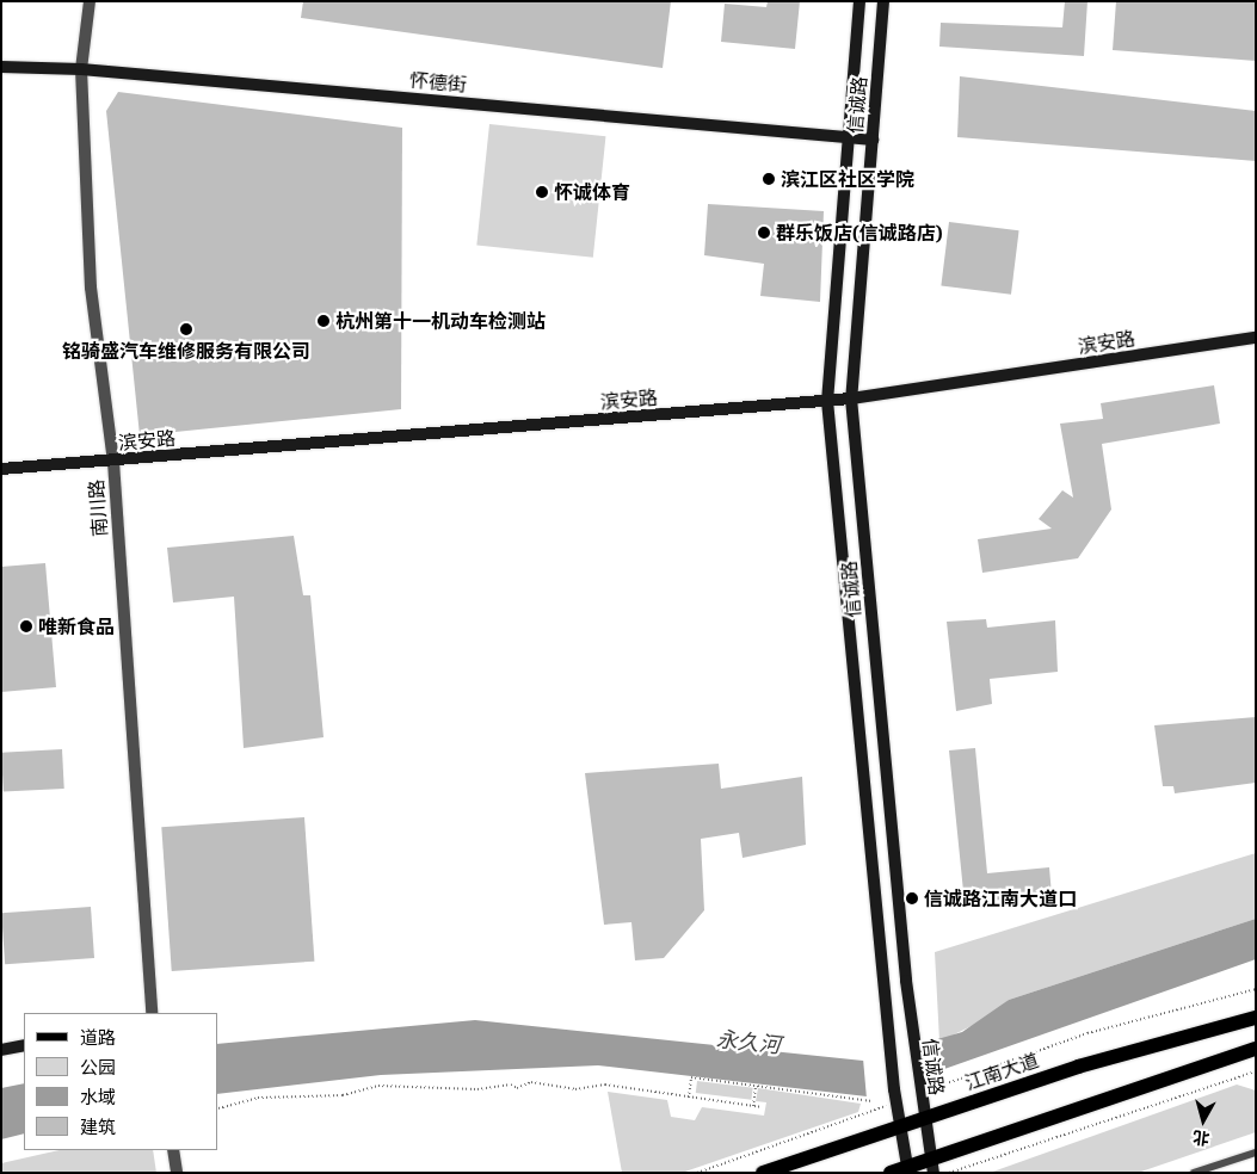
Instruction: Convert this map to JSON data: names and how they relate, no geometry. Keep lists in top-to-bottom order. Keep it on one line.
{"streets":{"main road":["怀德街","信诚路","滨安路","江南大道"],"street":["南川路"]},"crossings":[["怀德街","信诚路"],["怀德街","南川路"],["信诚路","滨安路"],["信诚路","江南大道"],["滨安路","南川路"]],"water":["永久河"],"places":["滨江区社区学院","怀诚体育","群乐饭店(信诚路店)","杭州第十一机动车检测站","铭骑盛汽车维修服务有限公司","唯新食品","信诚路江南大道口"],"legend":["道路","公园","水域","建筑"],"north":"bottom"}
